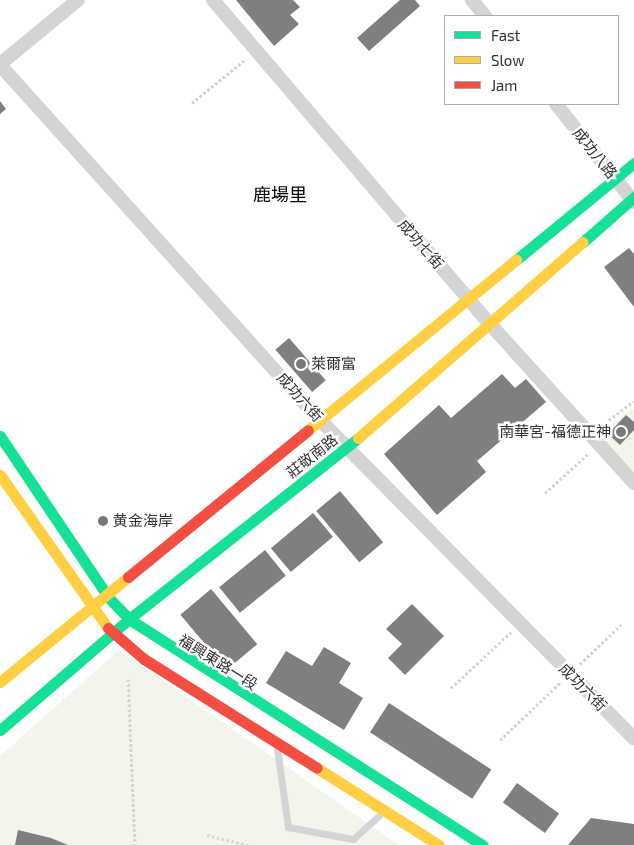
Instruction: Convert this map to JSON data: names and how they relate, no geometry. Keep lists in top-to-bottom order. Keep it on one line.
{"streets":{"street":["成功八路","成功七街","成功六街","莊敬南路","福興東路一段"]},"crossings":[["成功八路","莊敬南路"],["成功七街","莊敬南路"],["成功六街","莊敬南路"],["莊敬南路","福興東路一段"]],"districts":["鹿場里"],"places":["萊爾富","南華宮-福德正神","黄金海岸"],"legend":["Fast","Slow","Jam"]}
